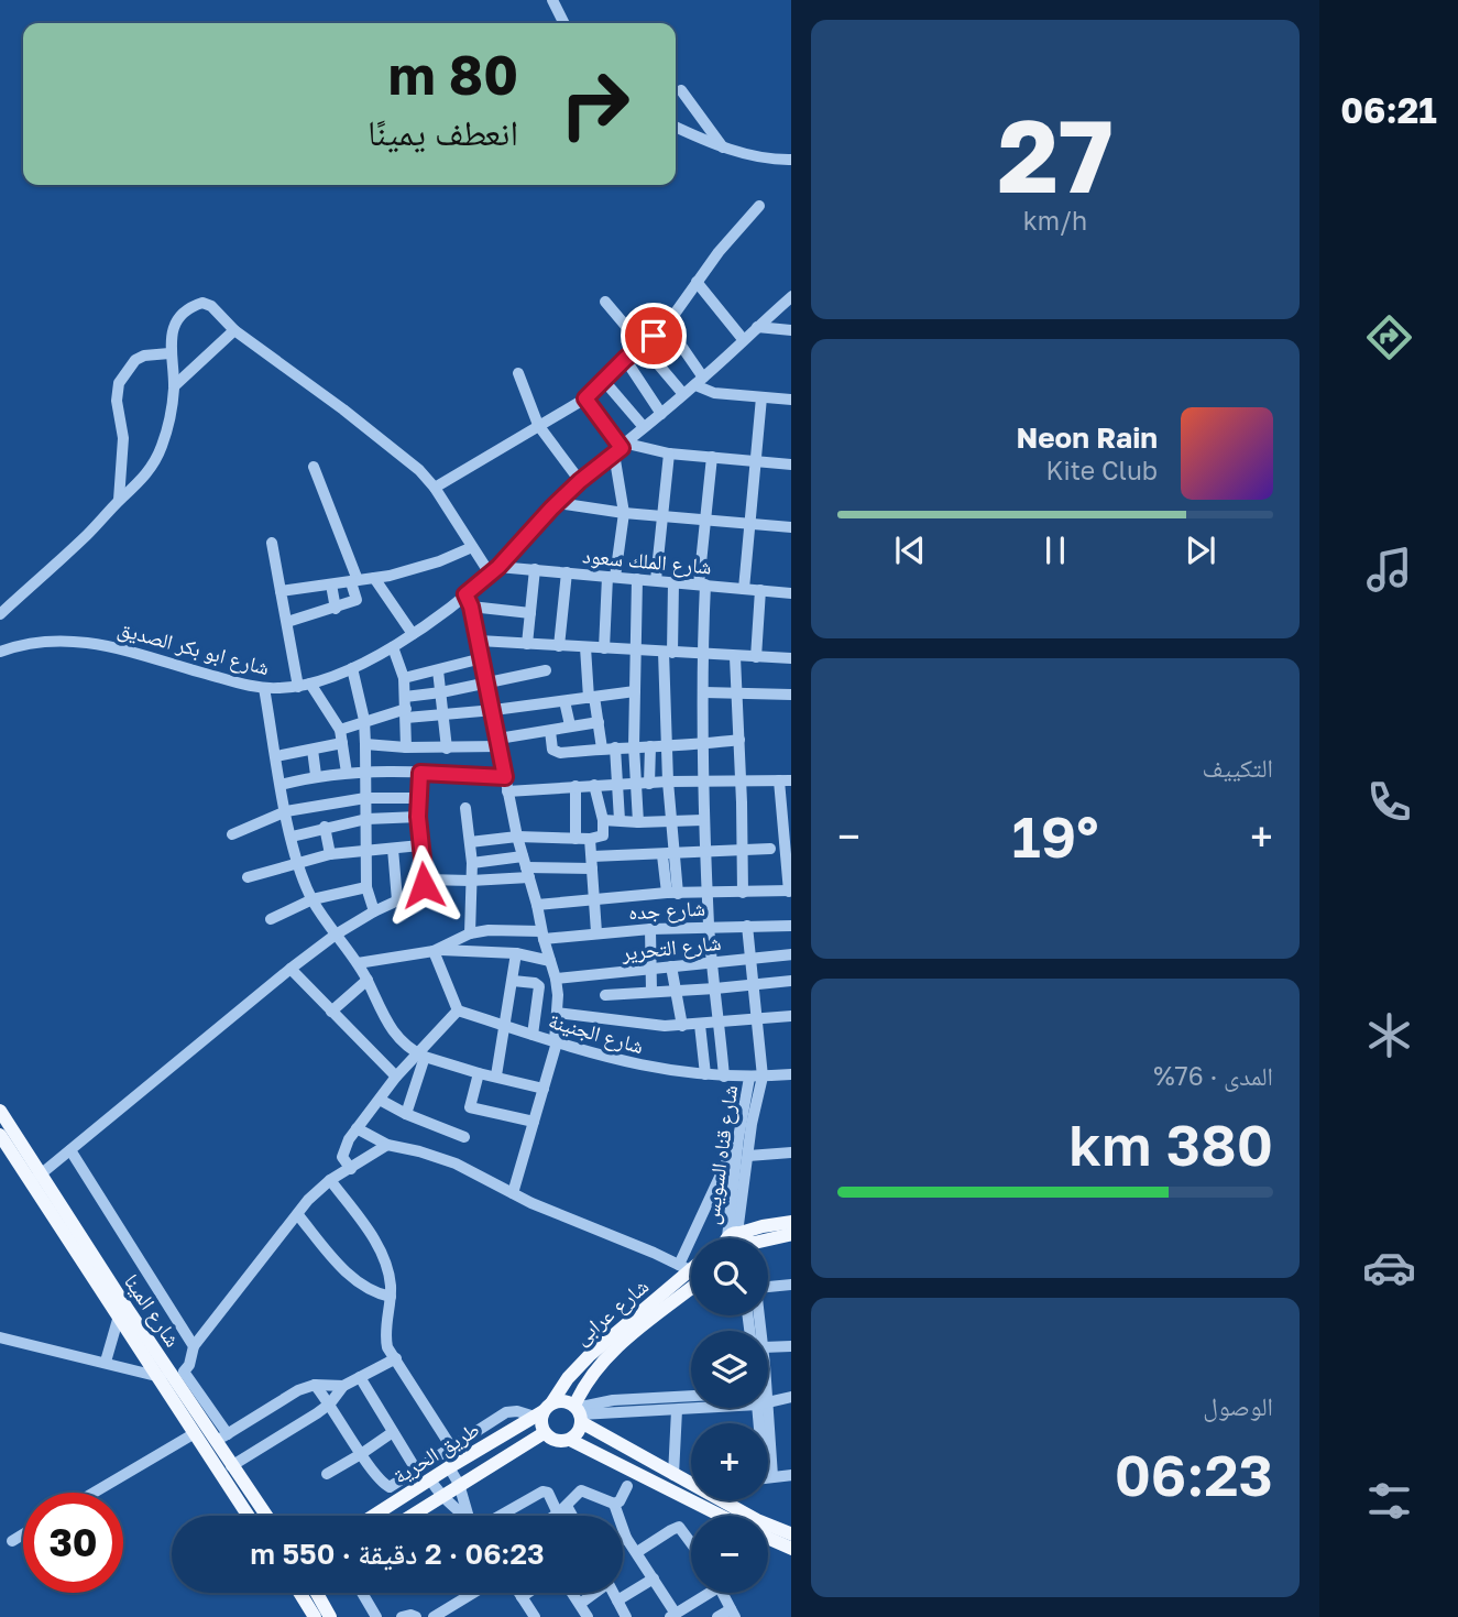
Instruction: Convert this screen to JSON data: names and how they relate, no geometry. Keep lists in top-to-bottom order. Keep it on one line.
{"streets":{"main road":["شارع المينا","شارع عرابى","طريق الحرية"],"street":["شارع الملك سعود","شارع ابو بكر الصديق","شارع جده","شارع التحرير","شارع الجنينة","شارع قناه السويس"]},"crossings":[["شارع الملك سعود","شارع ابو بكر الصديق"],["شارع الجنينة","شارع قناه السويس"],["شارع عرابى","طريق الحرية"]],"page":{"tabs":"06:21","tile":[["27","km/h"],"التكييف",["المدى · 76%","380 km"],["الوصول","06:23"]],"turn":["80 m","انعطف يمينًا"],"song":["Neon Rain","Kite Club"],"heat":["−","19°","+"],"map_buttons":["+","−"],"limit":"30","trip":"06:23 · 2 دقيقة · 550 m"}}
